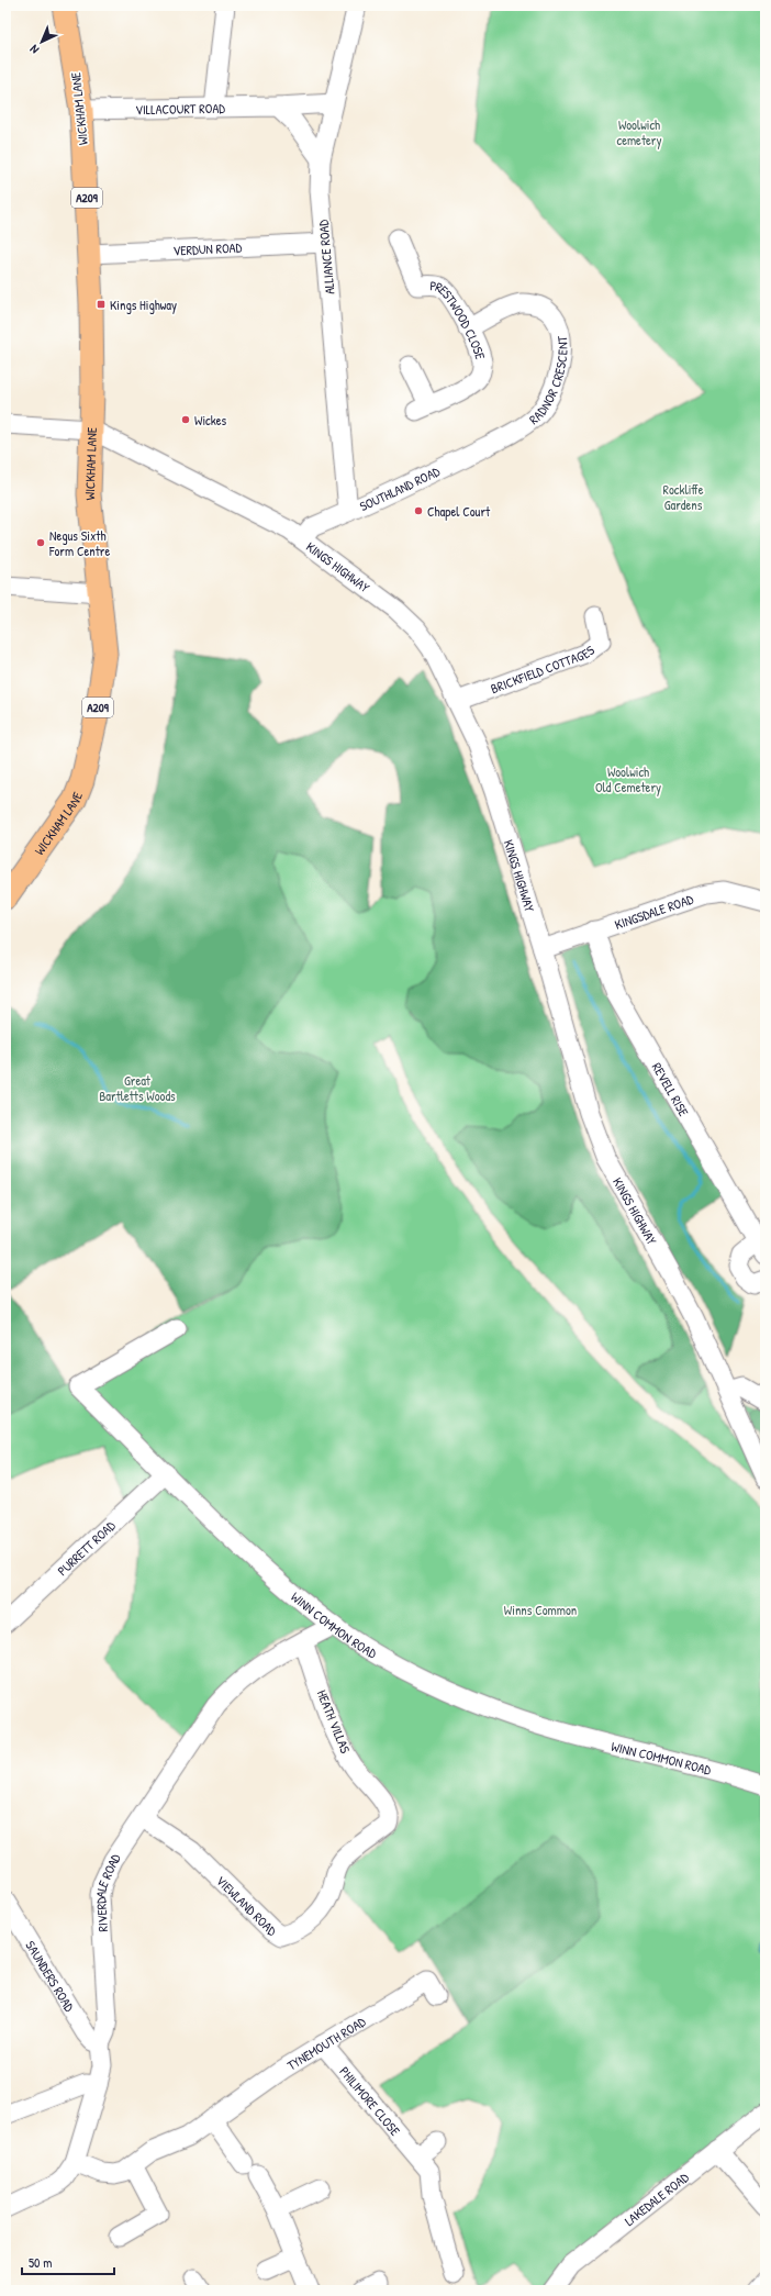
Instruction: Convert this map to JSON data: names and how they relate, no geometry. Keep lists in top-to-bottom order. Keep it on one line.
{"streets":{"main road":["WICKHAM LANE","A209"],"street":["VILLACOURT ROAD","VERDUN ROAD","ALLIANCE ROAD","PRESTWOOD CLOSE","RADNOR CRESCENT","SOUTHLAND ROAD","KINGS HIGHWAY","BRICKFIELD COTTAGES","KINGSDALE ROAD","REVELL RISE","PURRETT ROAD","WINN COMMON ROAD","HEATH VILLAS","RIVERDALE ROAD","VIEWLAND ROAD","SAUNDERS ROAD","TYNEMOUTH ROAD","PHILIMORE CLOSE","LAKEDALE ROAD"]},"crossings":[["WICKHAM LANE","VILLACOURT ROAD"],["WICKHAM LANE","VERDUN ROAD"],["WICKHAM LANE","KINGS HIGHWAY"],["VILLACOURT ROAD","ALLIANCE ROAD"],["VERDUN ROAD","ALLIANCE ROAD"],["ALLIANCE ROAD","SOUTHLAND ROAD"],["PRESTWOOD CLOSE","RADNOR CRESCENT"],["RADNOR CRESCENT","SOUTHLAND ROAD"],["SOUTHLAND ROAD","KINGS HIGHWAY"],["KINGS HIGHWAY","BRICKFIELD COTTAGES"],["KINGS HIGHWAY","KINGSDALE ROAD"],["KINGSDALE ROAD","REVELL RISE"],["PURRETT ROAD","WINN COMMON ROAD"],["WINN COMMON ROAD","RIVERDALE ROAD"],["HEATH VILLAS","RIVERDALE ROAD"],["HEATH VILLAS","VIEWLAND ROAD"],["RIVERDALE ROAD","VIEWLAND ROAD"],["RIVERDALE ROAD","SAUNDERS ROAD"],["RIVERDALE ROAD","TYNEMOUTH ROAD"],["TYNEMOUTH ROAD","PHILIMORE CLOSE"]],"parks":["Woolwich cemetery","Rockliffe Gardens","Woolwich Old Cemetery","Great Bartletts Woods","Winns Common"],"places":{"transit":["Kings Highway"],"other":["Wickes","Chapel Court","Negus Sixth Form Centre"]},"scale_bar":"50 m","north":"bottom left"}
